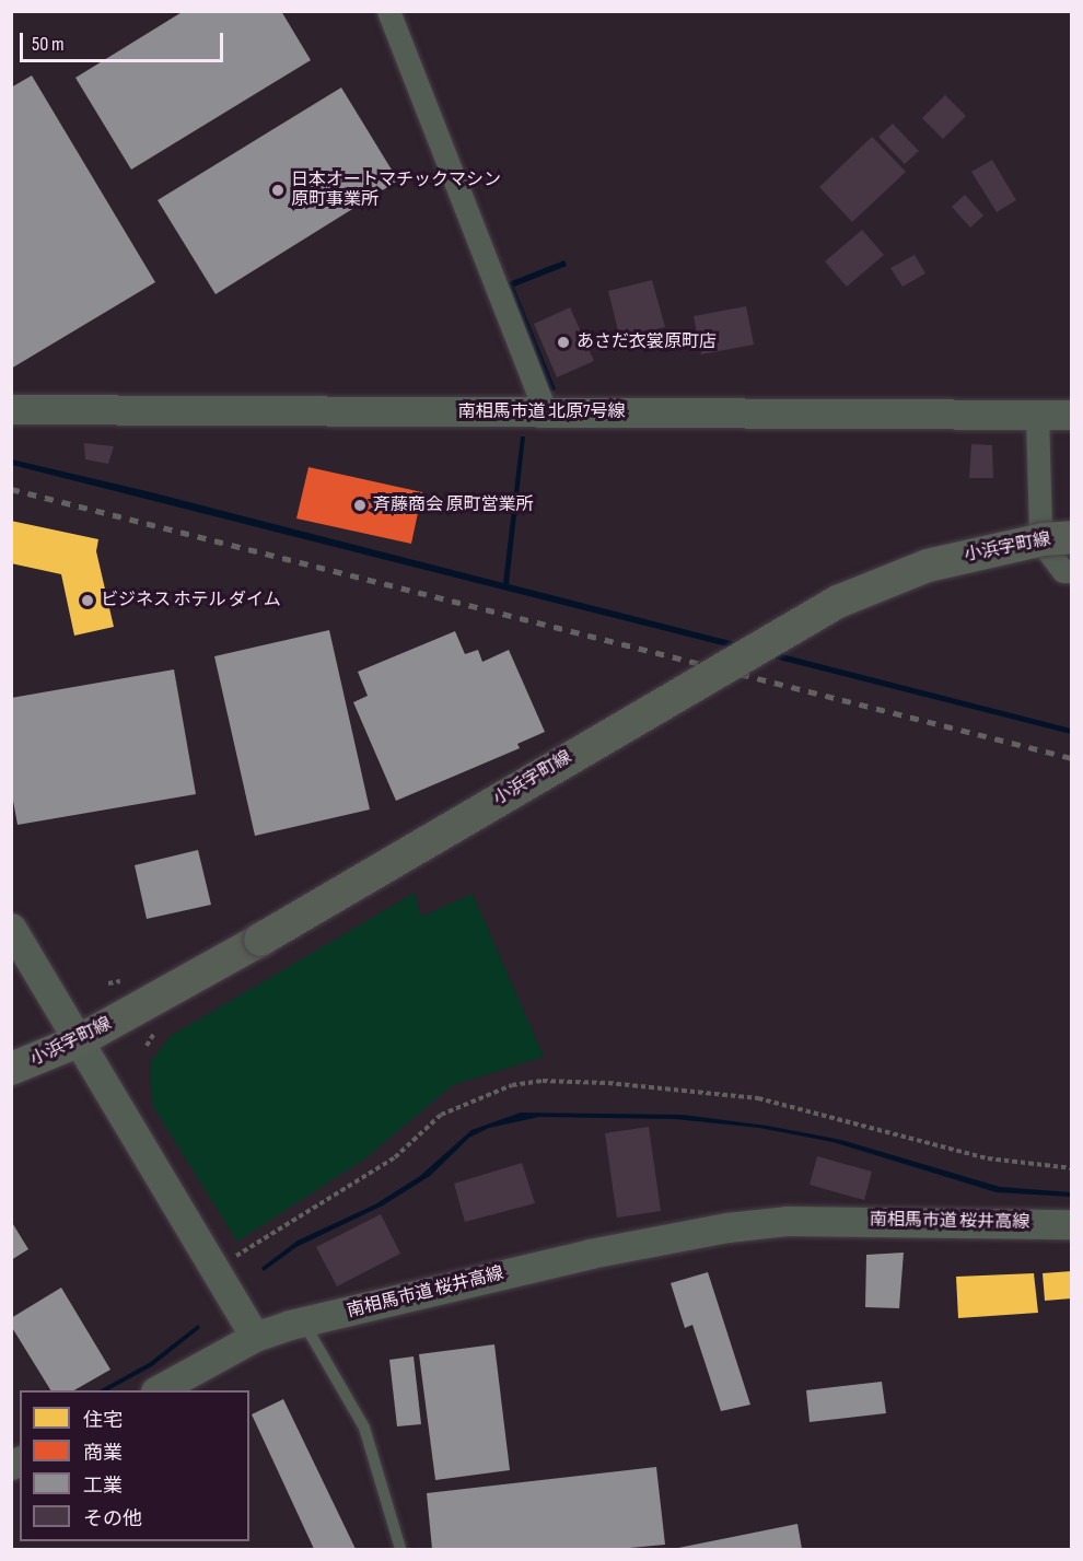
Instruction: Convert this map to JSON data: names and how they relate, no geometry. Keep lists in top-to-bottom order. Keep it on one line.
{"streets":{"main road":["小浜字町線"],"street":["南相馬市道 北原7号線","南相馬市道 桜井高線"]},"places":["日本オートマチックマシン 原町事業所","あさだ衣裳原町店","斉藤商会 原町営業所","ビジネス ホテル ダイム"],"legend":["住宅","商業","工業","その他"],"scale_bar":"50 m"}
